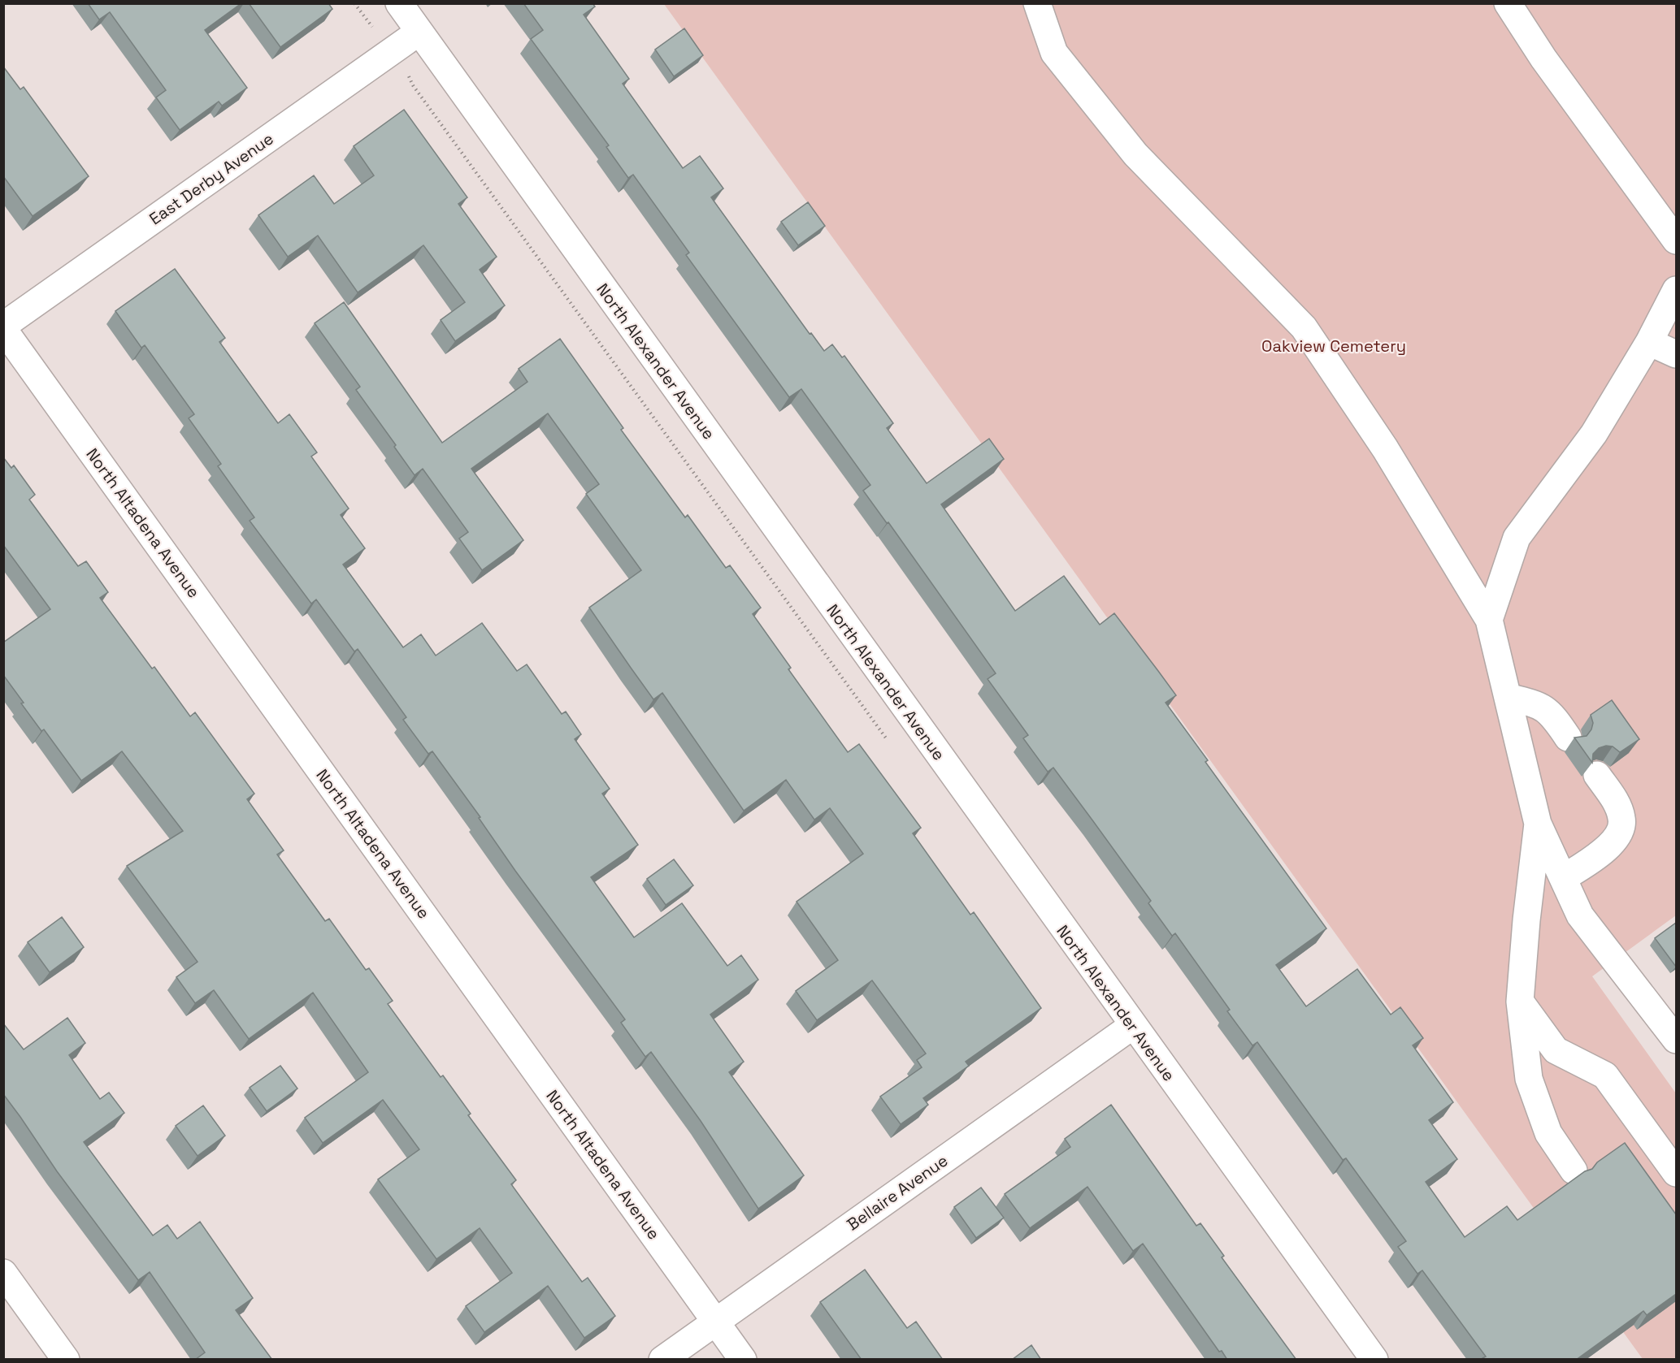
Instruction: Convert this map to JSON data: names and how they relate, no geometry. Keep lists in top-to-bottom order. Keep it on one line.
{"streets":{"street":["East Derby Avenue","North Alexander Avenue","North Altadena Avenue","Bellaire Avenue"]},"crossings":[["East Derby Avenue","North Alexander Avenue"],["East Derby Avenue","North Altadena Avenue"],["North Alexander Avenue","Bellaire Avenue"],["North Altadena Avenue","Bellaire Avenue"]],"parks":["Oakview Cemetery"]}
